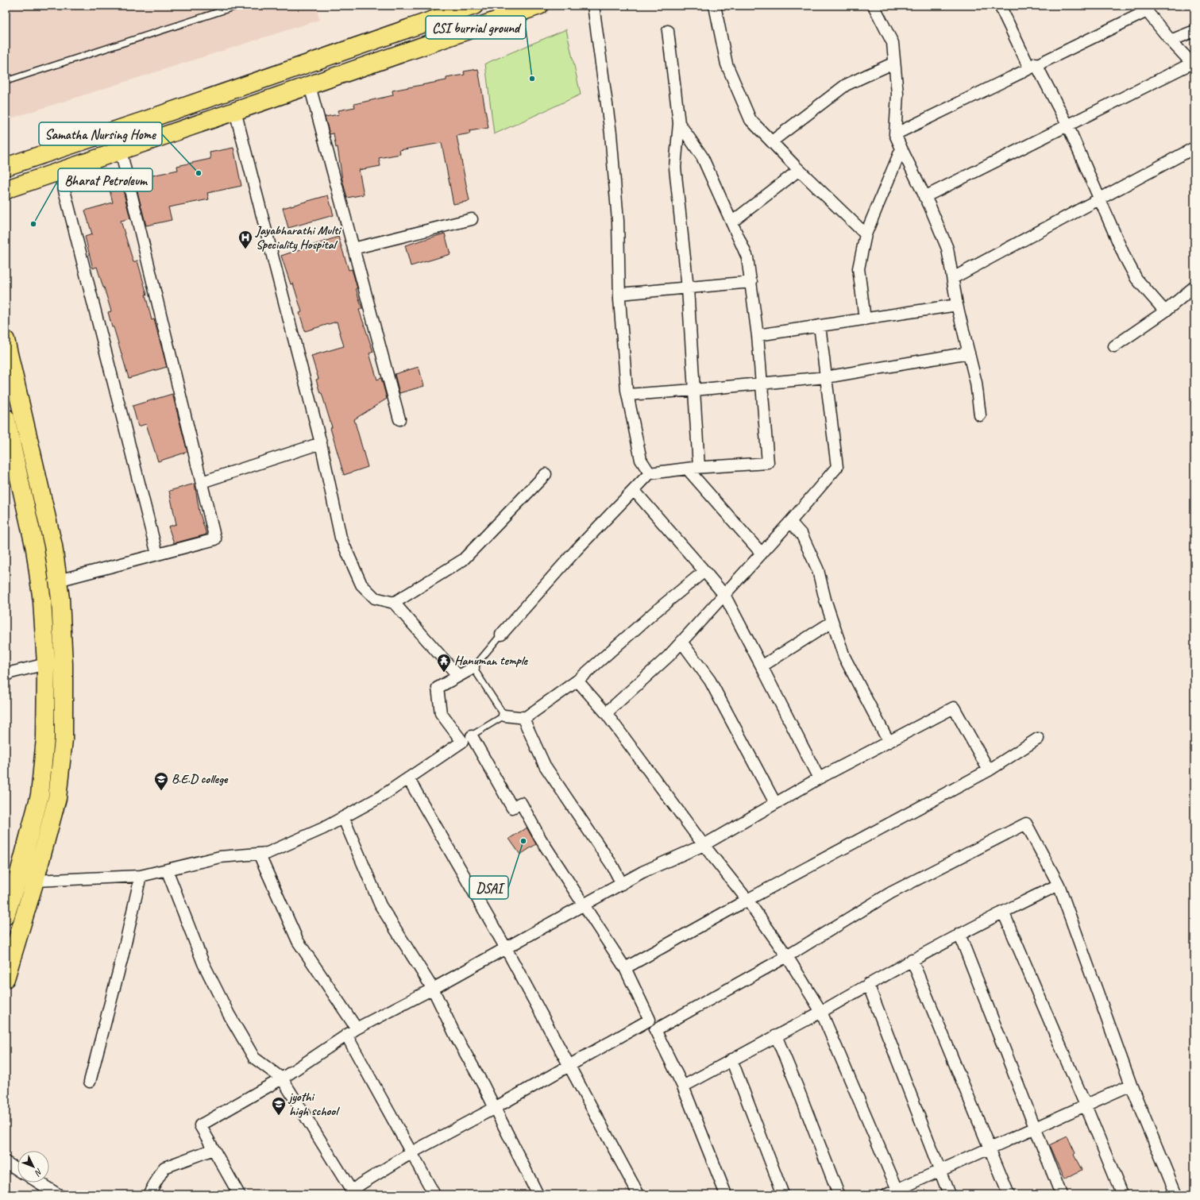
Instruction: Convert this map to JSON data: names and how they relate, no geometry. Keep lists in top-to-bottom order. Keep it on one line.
{"places":{"other":["CSI burrial ground","Samatha Nursing Home","Bharat Petroleum","DSAI"],"hospital":["Jayabharathi Multi Speciality Hospital"],"temple":["Hanuman temple"],"school or university":["B.E.D college","jyothi high school"]},"north":"bottom right"}
